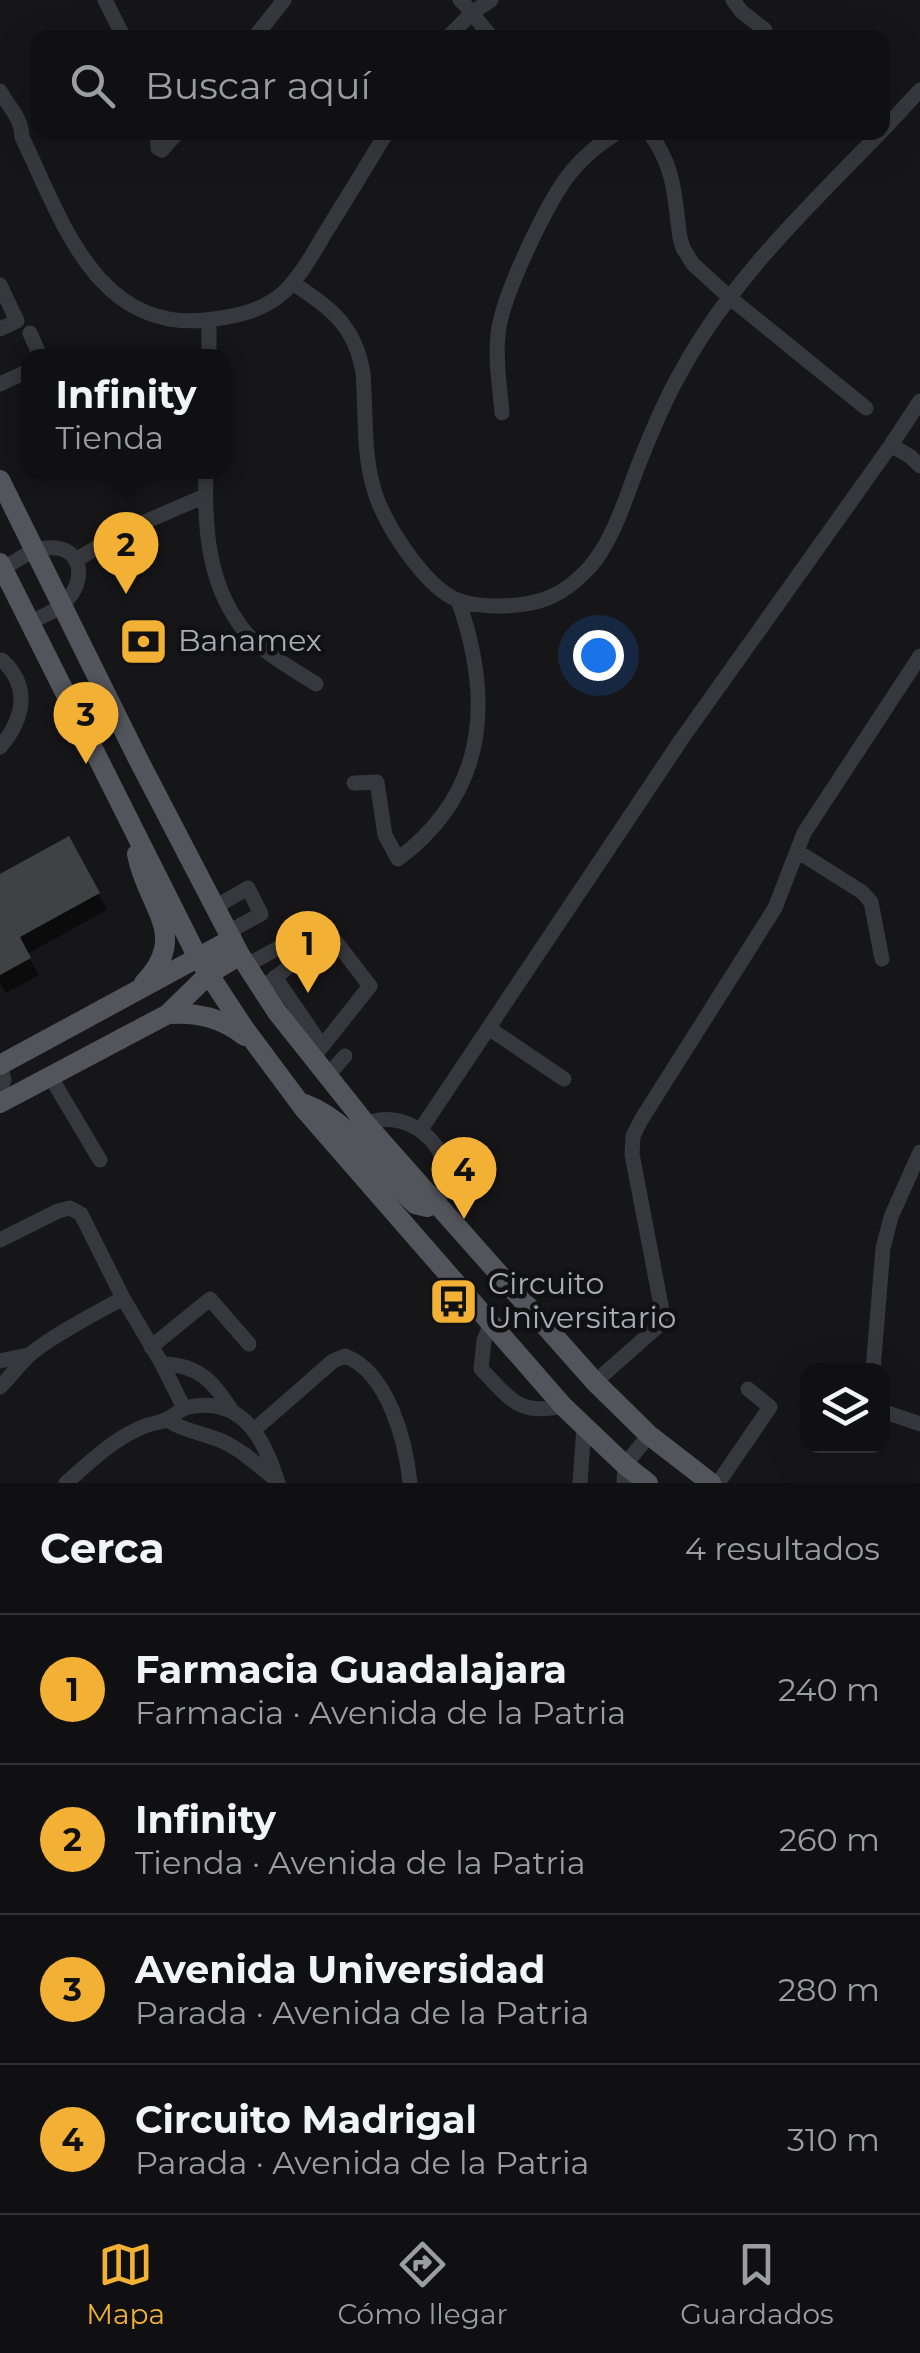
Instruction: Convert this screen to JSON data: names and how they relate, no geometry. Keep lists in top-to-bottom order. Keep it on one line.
{"places":{"bank":["Banamex"],"bus stop":["Circuito Universitario"]},"page":{"search":"Buscar aquí","popup":["Infinity","Tienda"],"pins":["2","3","1","4"],"heading":["Cerca","4 resultados"],"list":[{"mark":"1","name":"Farmacia Guadalajara","note":"Farmacia · Avenida de la Patria","value":"240 m"},{"mark":"2","name":"Infinity","note":"Tienda · Avenida de la Patria","value":"260 m"},{"mark":"3","name":"Avenida Universidad","note":"Parada · Avenida de la Patria","value":"280 m"},{"mark":"4","name":"Circuito Madrigal","note":"Parada · Avenida de la Patria","value":"310 m"}],"nav":["Mapa","Cómo llegar","Guardados"]}}
